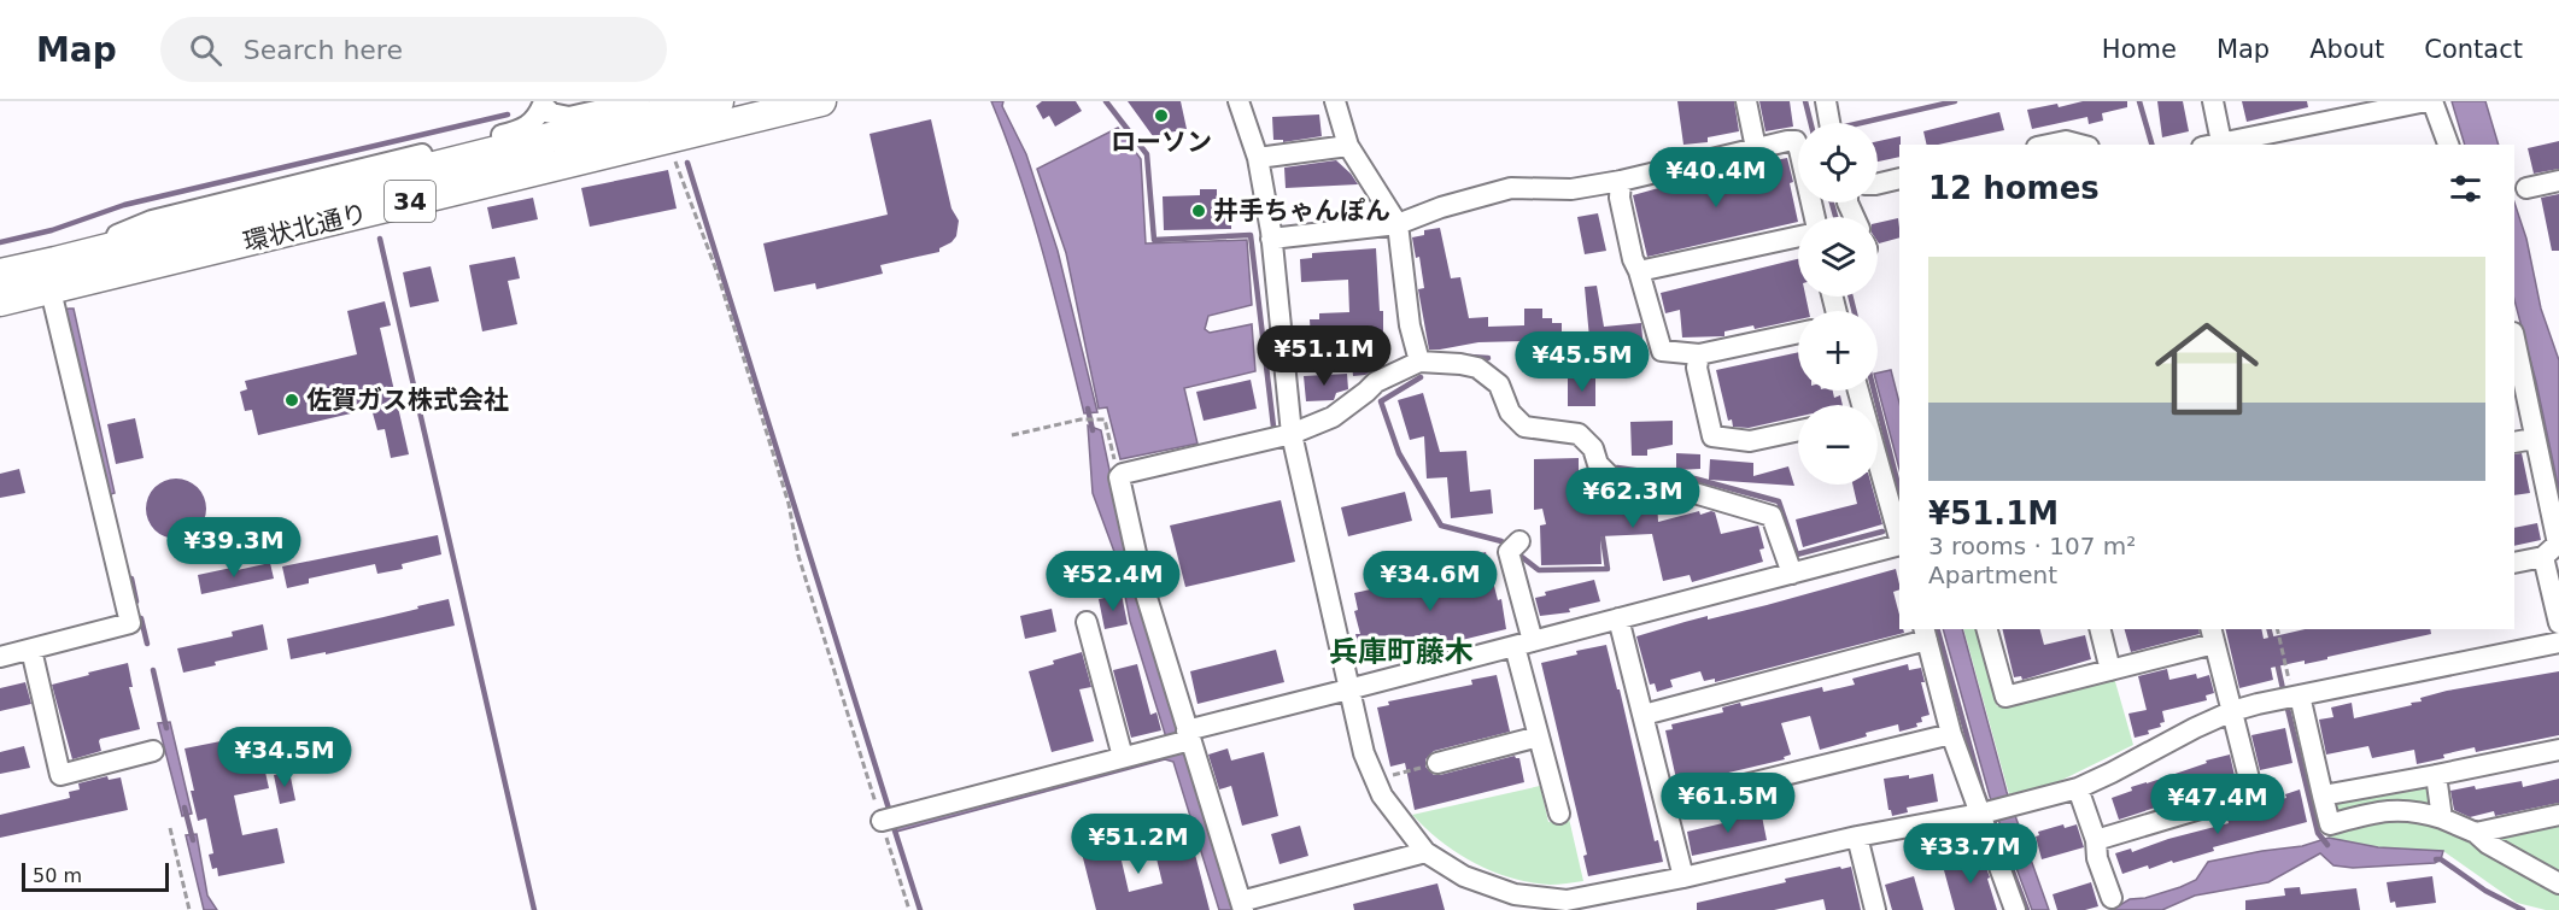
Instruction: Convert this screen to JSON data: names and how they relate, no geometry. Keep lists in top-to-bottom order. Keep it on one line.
{"streets":{"highway":["34","環状北通り"]},"districts":["兵庫町藤木"],"places":["ローソン","井手ちゃんぽん","佐賀ガス株式会社"],"scale_bar":"50 m","page":{"header":"Map","search":"Search here","nav":["Home","Map","About","Contact"],"map_buttons":["+","−"],"heading":"12 homes","price":["¥40.4M","¥51.1M","¥45.5M","¥62.3M","¥39.3M","¥52.4M","¥34.6M","¥34.5M","¥61.5M","¥47.4M","¥51.2M","¥33.7M"],"list":[{"name":"¥51.1M","note":"3 rooms · 107 m² · Apartment"}],"scale":"50 m"}}
